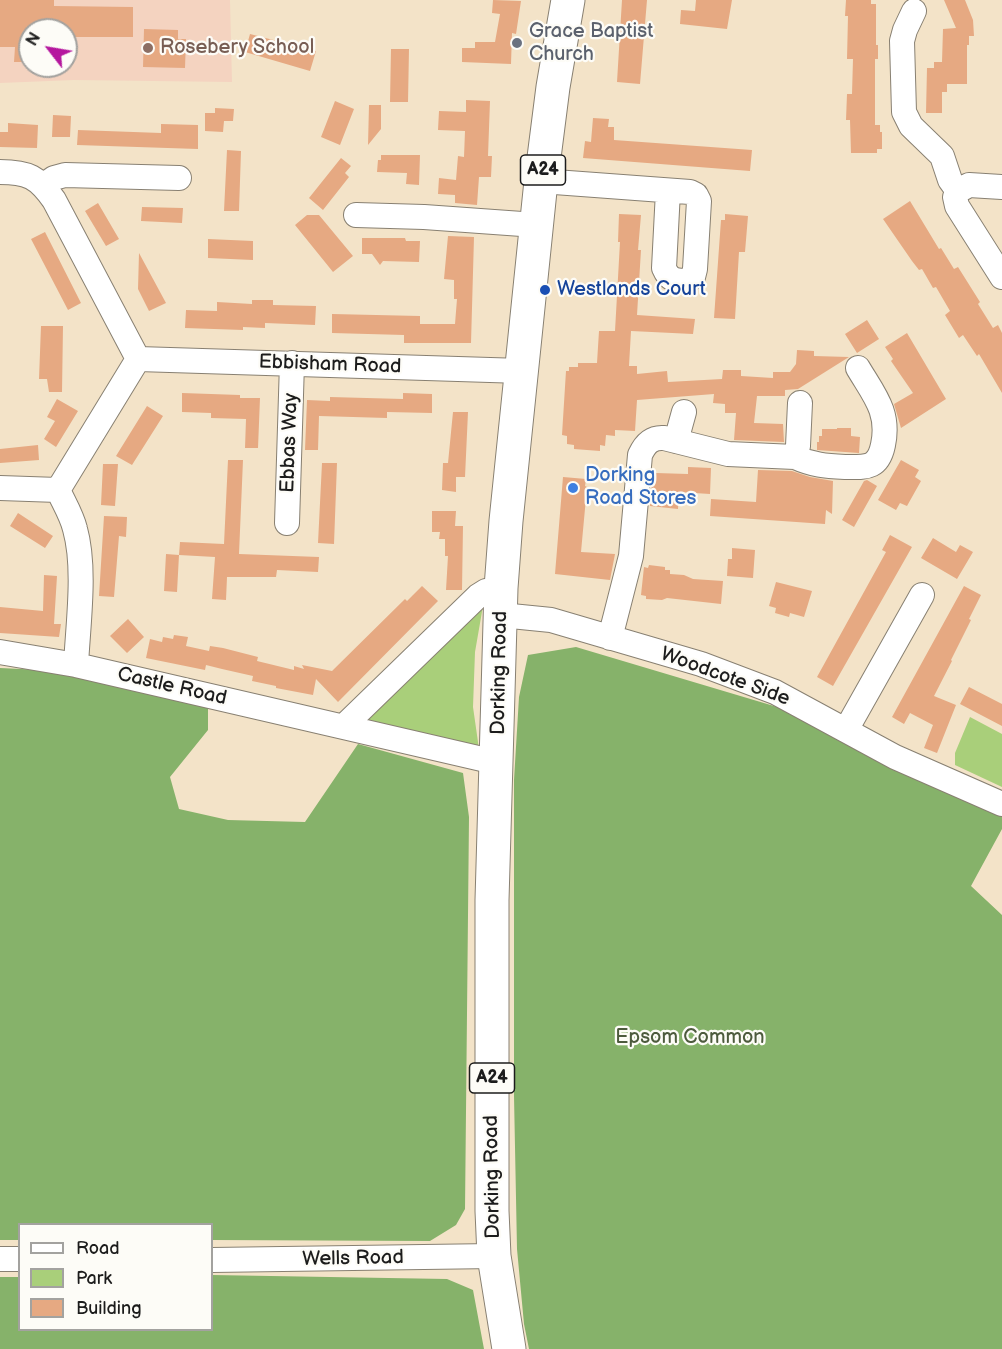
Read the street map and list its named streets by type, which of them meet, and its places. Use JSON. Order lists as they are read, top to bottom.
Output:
{
  "streets": {
    "highway": ["A24", "Dorking Road"],
    "street": [
      "Ebbisham Road",
      "Ebbas Way",
      "Woodcote Side",
      "Castle Road",
      "Wells Road"
    ]
  },
  "crossings": [
    ["Ebbisham Road", "Ebbas Way"],
    ["Ebbisham Road", "Dorking Road"],
    ["Dorking Road", "Woodcote Side"],
    ["Dorking Road", "Castle Road"],
    ["Dorking Road", "Wells Road"]
  ],
  "parks": ["Epsom Common"],
  "places": [
    "Grace Baptist Church",
    "Rosebery School",
    "Westlands Court",
    "Dorking Road Stores"
  ],
  "legend": ["Road", "Park", "Building"],
  "north": "top left"
}
